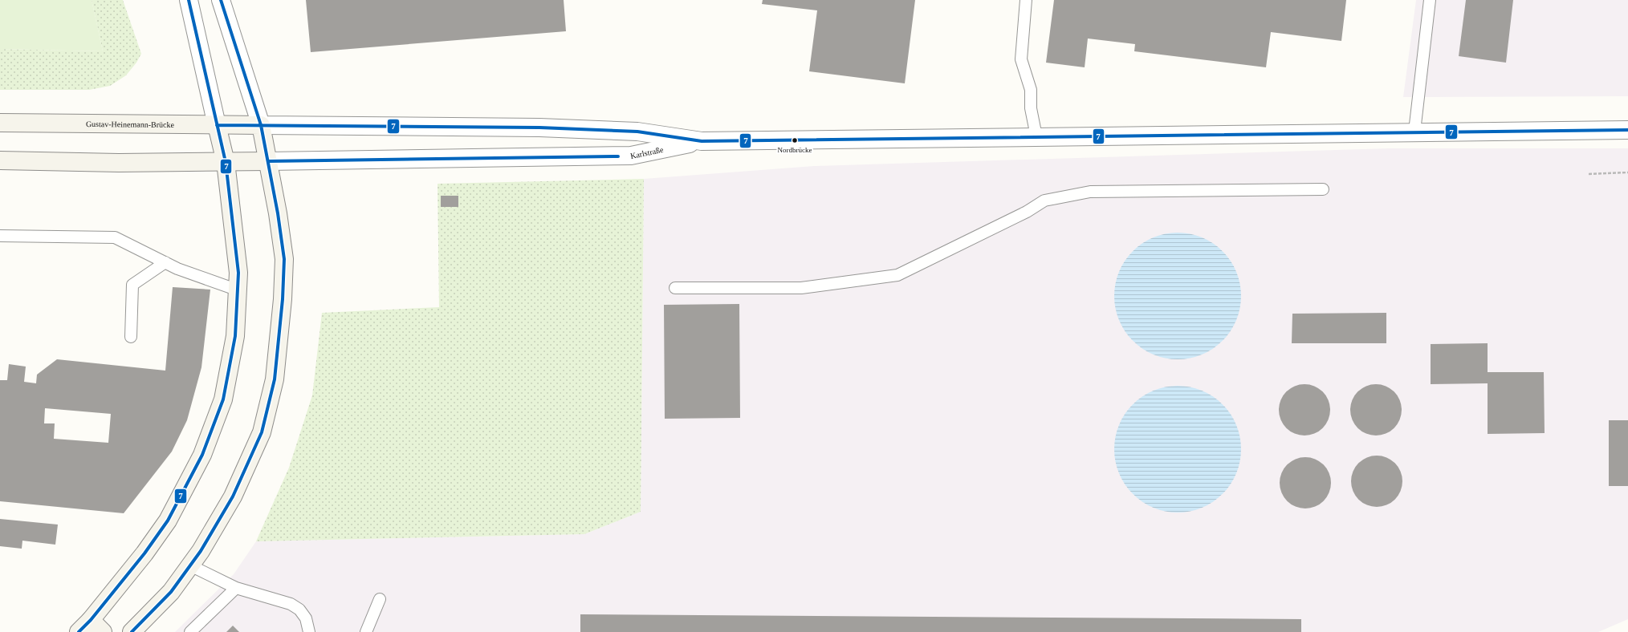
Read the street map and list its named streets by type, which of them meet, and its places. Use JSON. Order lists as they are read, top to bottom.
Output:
{
  "streets": {
    "main road": ["Gustav-Heinemann-Brücke", "Karlstraße"]
  },
  "crossings": [
    ["Gustav-Heinemann-Brücke", "Karlstraße"]
  ],
  "places": ["Nordbrücke"],
  "lines": ["transit line 7"]
}
